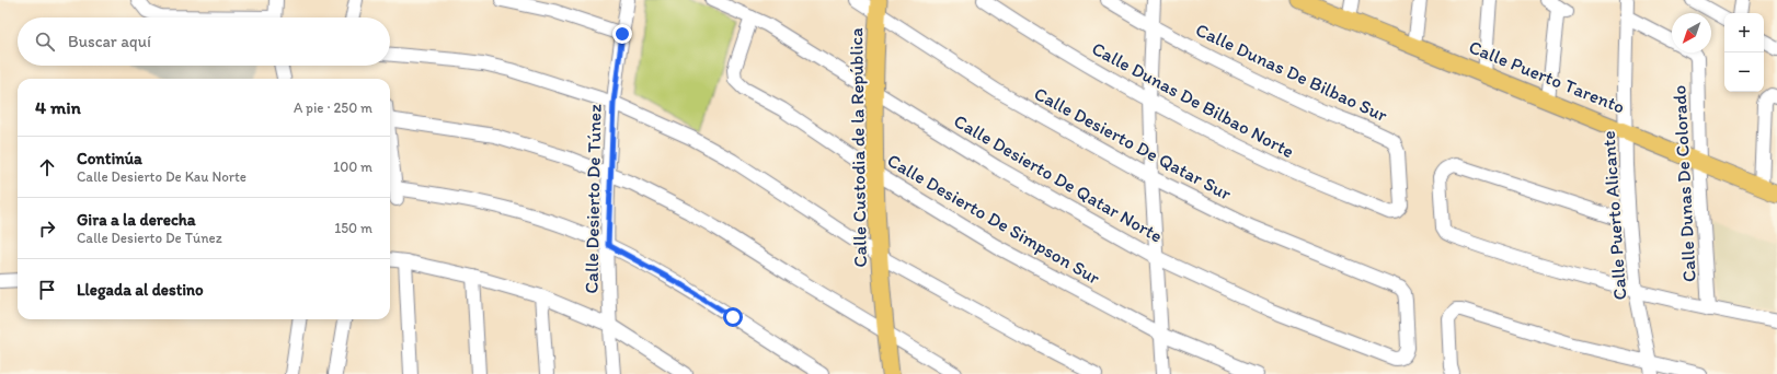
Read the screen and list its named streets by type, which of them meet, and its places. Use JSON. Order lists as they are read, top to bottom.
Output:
{
  "streets": {
    "main road": ["Calle Puerto Tarento", "Calle Custodia de la República"],
    "street": [
      "Calle Dunas De Bilbao Sur",
      "Calle Dunas De Bilbao Norte",
      "Calle Desierto De Qatar Sur",
      "Calle Desierto De Qatar Norte",
      "Calle Dunas De Colorado",
      "Calle Desierto De Túnez",
      "Calle Puerto Alicante",
      "Calle Desierto De Simpson Sur"
    ]
  },
  "crossings": [
    ["Calle Dunas De Bilbao Sur", "Calle Dunas De Bilbao Norte"],
    ["Calle Puerto Tarento", "Calle Dunas De Colorado"],
    ["Calle Puerto Tarento", "Calle Puerto Alicante"],
    ["Calle Desierto De Qatar Sur", "Calle Custodia de la República"],
    ["Calle Desierto De Qatar Sur", "Calle Desierto De Qatar Norte"],
    ["Calle Custodia de la República", "Calle Desierto De Qatar Norte"],
    ["Calle Custodia de la República", "Calle Desierto De Simpson Sur"],
    ["Calle Desierto De Qatar Norte", "Calle Desierto De Simpson Sur"]
  ],
  "north": "bottom left",
  "page": {
    "map_buttons": ["+", "−"],
    "search": "Buscar aquí",
    "heading": ["4 min", "A pie · 250 m"],
    "list": [
      ["Continúa", "Calle Desierto De Kau Norte", "100 m"],
      ["Gira a la derecha", "Calle Desierto De Túnez", "150 m"],
      "Llegada al destino"
    ]
  }
}
